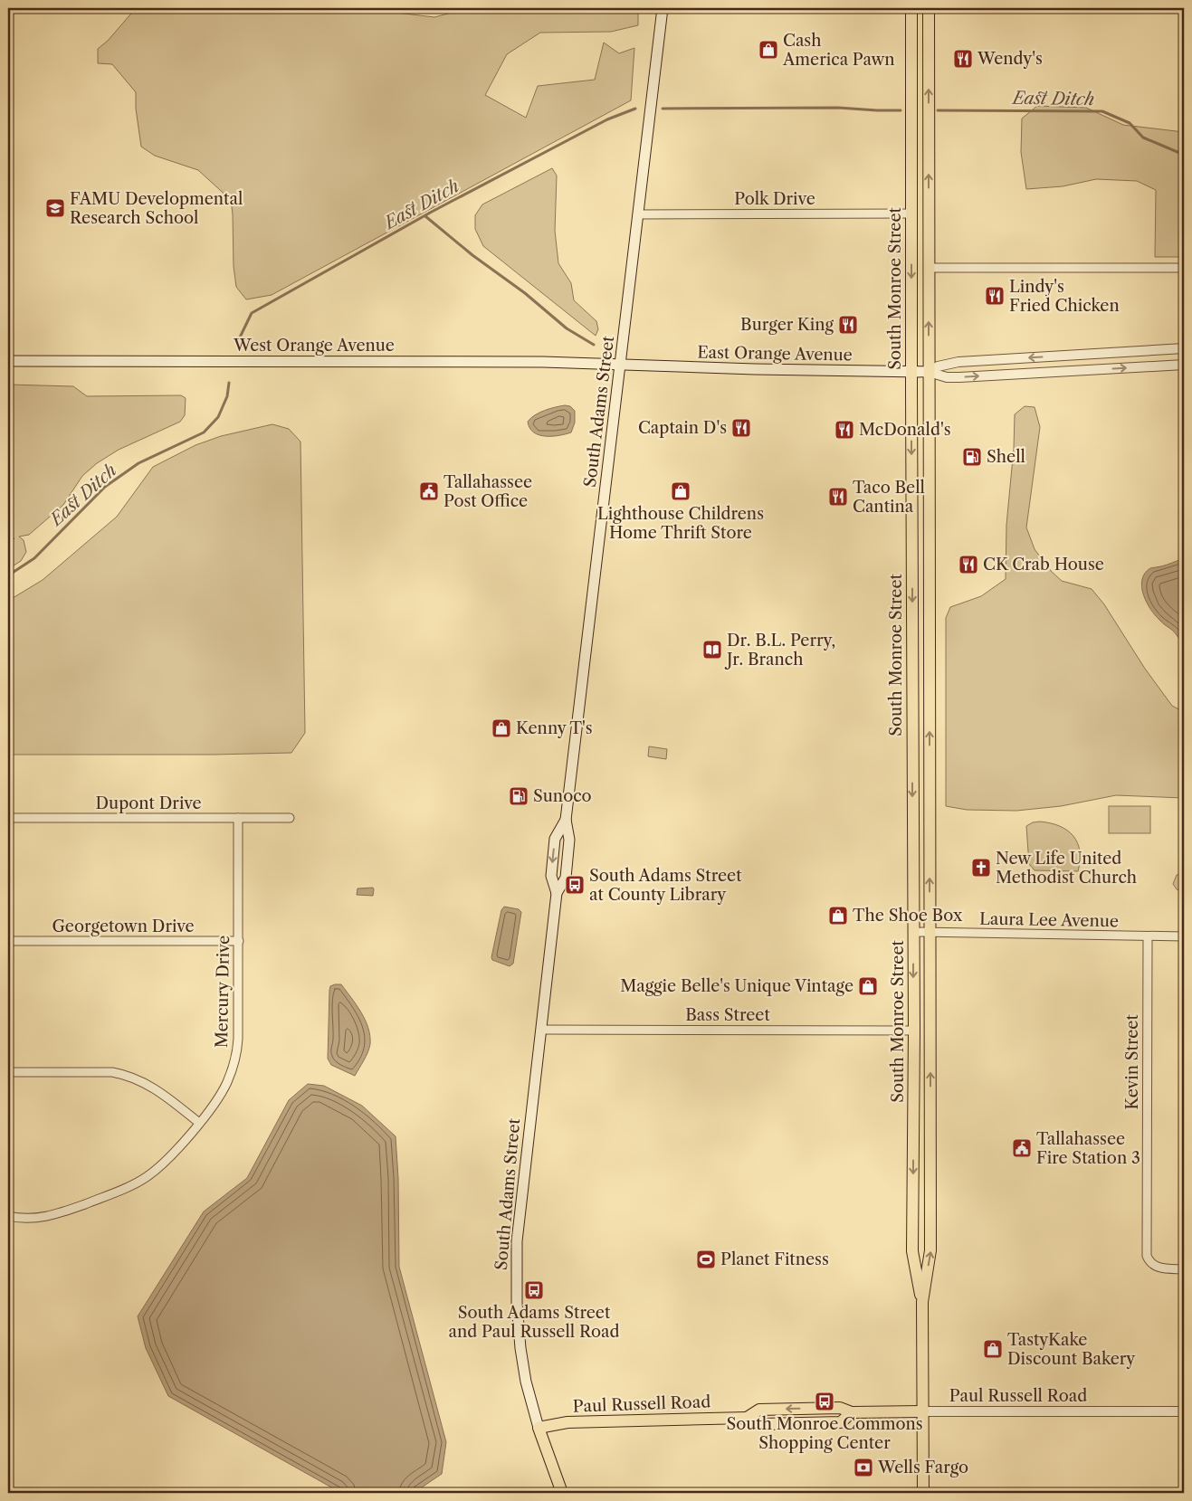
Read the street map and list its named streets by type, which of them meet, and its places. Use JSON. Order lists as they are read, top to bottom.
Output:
{
  "streets": {
    "main road": [
      "South Monroe Street",
      "West Orange Avenue",
      "East Orange Avenue",
      "South Adams Street",
      "Paul Russell Road"
    ],
    "street": [
      "Polk Drive",
      "Dupont Drive",
      "Laura Lee Avenue",
      "Georgetown Drive",
      "Mercury Drive",
      "Bass Street",
      "Kevin Street"
    ]
  },
  "crossings": [
    ["Polk Drive", "South Monroe Street"],
    ["Polk Drive", "South Adams Street"],
    ["South Monroe Street", "East Orange Avenue"],
    ["South Monroe Street", "Laura Lee Avenue"],
    ["South Monroe Street", "Bass Street"],
    ["South Monroe Street", "Paul Russell Road"],
    ["West Orange Avenue", "East Orange Avenue"],
    ["West Orange Avenue", "South Adams Street"],
    ["East Orange Avenue", "South Adams Street"],
    ["South Adams Street", "Bass Street"],
    ["South Adams Street", "Paul Russell Road"],
    ["Dupont Drive", "Mercury Drive"],
    ["Laura Lee Avenue", "Kevin Street"],
    ["Georgetown Drive", "Mercury Drive"]
  ],
  "water": ["East Ditch"],
  "places": {
    "shop": [
      "Cash America Pawn",
      "Lighthouse Childrens Home Thrift Store",
      "Kenny T's",
      "The Shoe Box",
      "Maggie Belle's Unique Vintage",
      "TastyKake Discount Bakery"
    ],
    "restaurant": [
      "Wendy's",
      "Lindy's Fried Chicken",
      "Burger King",
      "Captain D's",
      "McDonald's",
      "Taco Bell Cantina",
      "CK Crab House"
    ],
    "school or university": ["FAMU Developmental Research School"],
    "fuel station": ["Shell", "Sunoco"],
    "public building": ["Tallahassee Post Office", "Tallahassee Fire Station 3"],
    "library": ["Dr. B.L. Perry, Jr. Branch"],
    "church": ["New Life United Methodist Church"],
    "bus stop": ["South Adams Street at County Library", "South Adams Street and Paul Russell Road", "South Monroe Commons Shopping Center"],
    "sports": ["Planet Fitness"],
    "bank": ["Wells Fargo"]
  }
}
